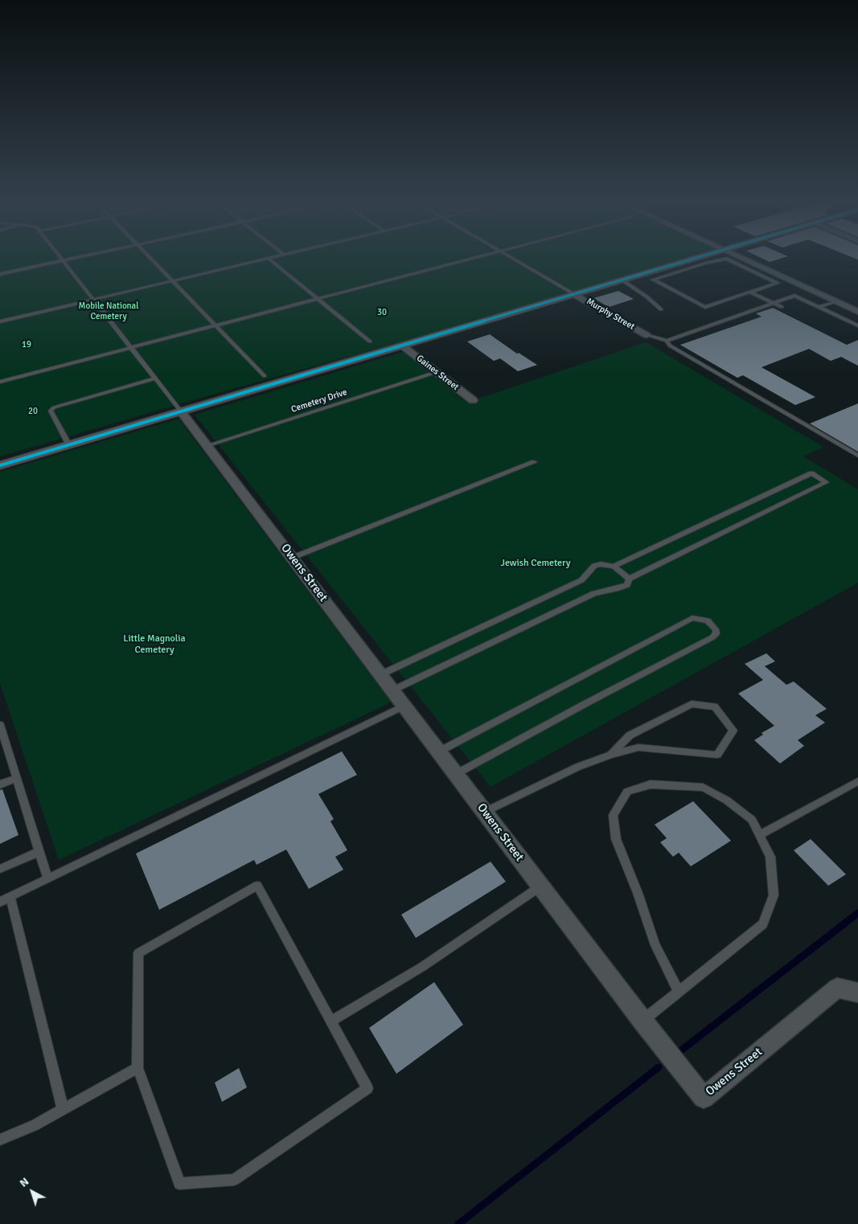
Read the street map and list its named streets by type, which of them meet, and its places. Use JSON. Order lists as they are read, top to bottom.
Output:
{
  "streets": {
    "street": ["Murphy Street", "Gaines Street", "Owens Street"],
    "lane": ["Cemetery Drive"]
  },
  "crossings": [
    ["Gaines Street", "Cemetery Drive"],
    ["Cemetery Drive", "Owens Street"]
  ],
  "parks": [
    "Mobile National Cemetery",
    "30",
    "19",
    "20",
    "Jewish Cemetery",
    "Little Magnolia Cemetery"
  ],
  "north": "top left"
}
